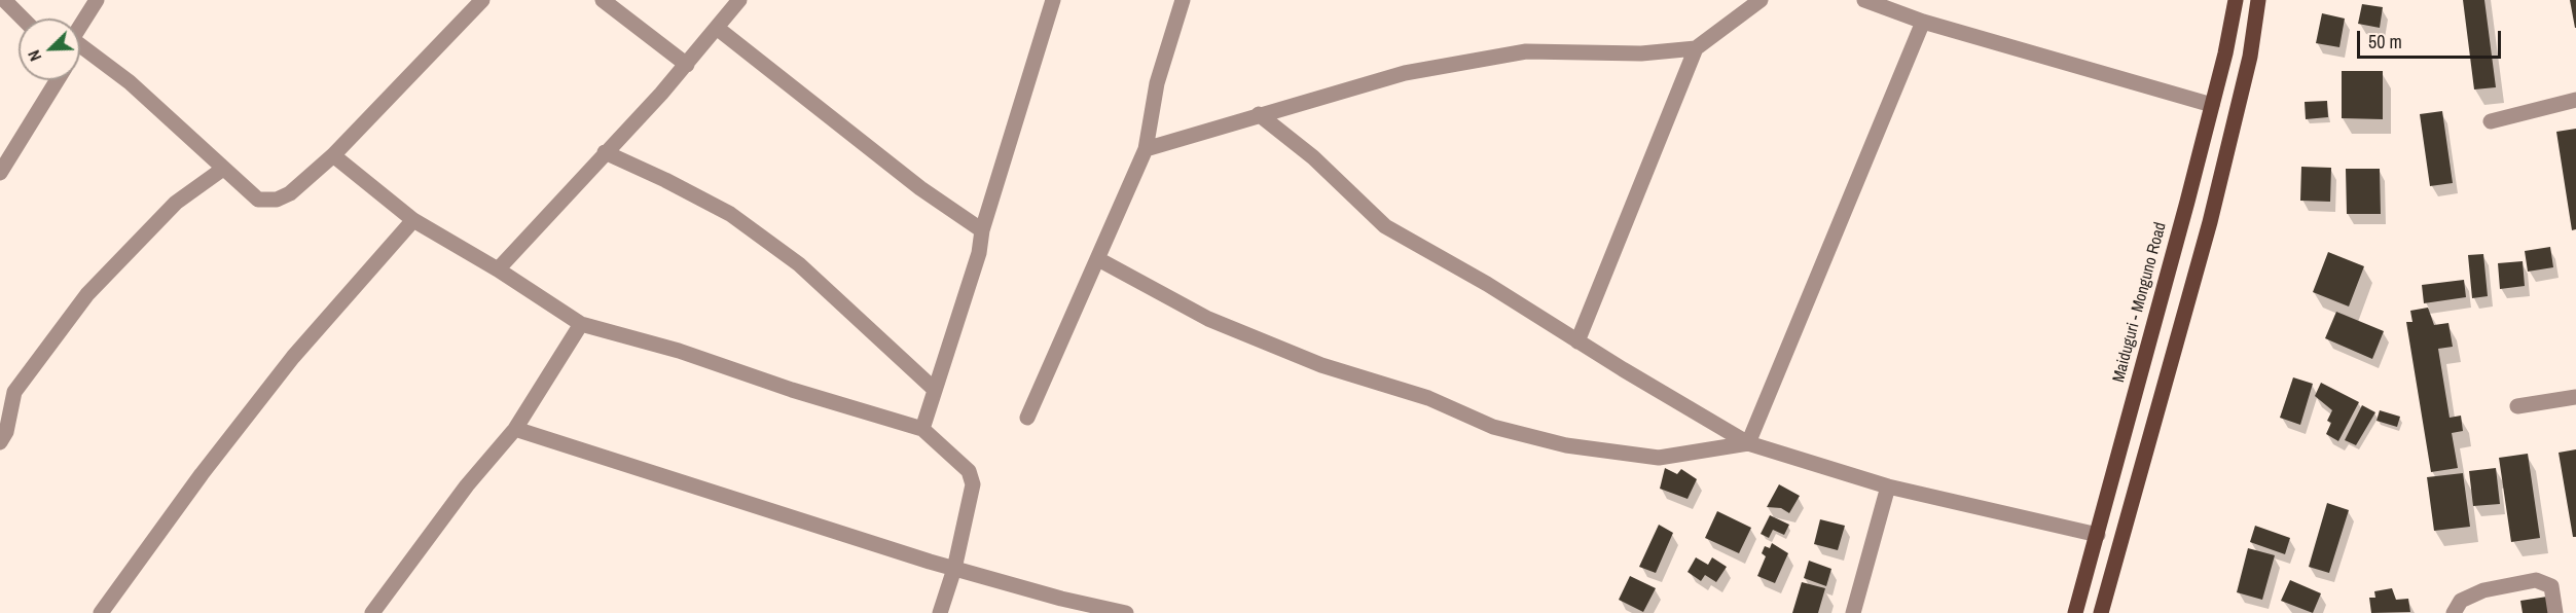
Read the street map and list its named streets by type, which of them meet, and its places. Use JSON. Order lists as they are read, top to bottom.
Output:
{
  "streets": {
    "main road": ["Maiduguri - Monguno Road"]
  },
  "scale_bar": "50 m",
  "north": "bottom left"
}
